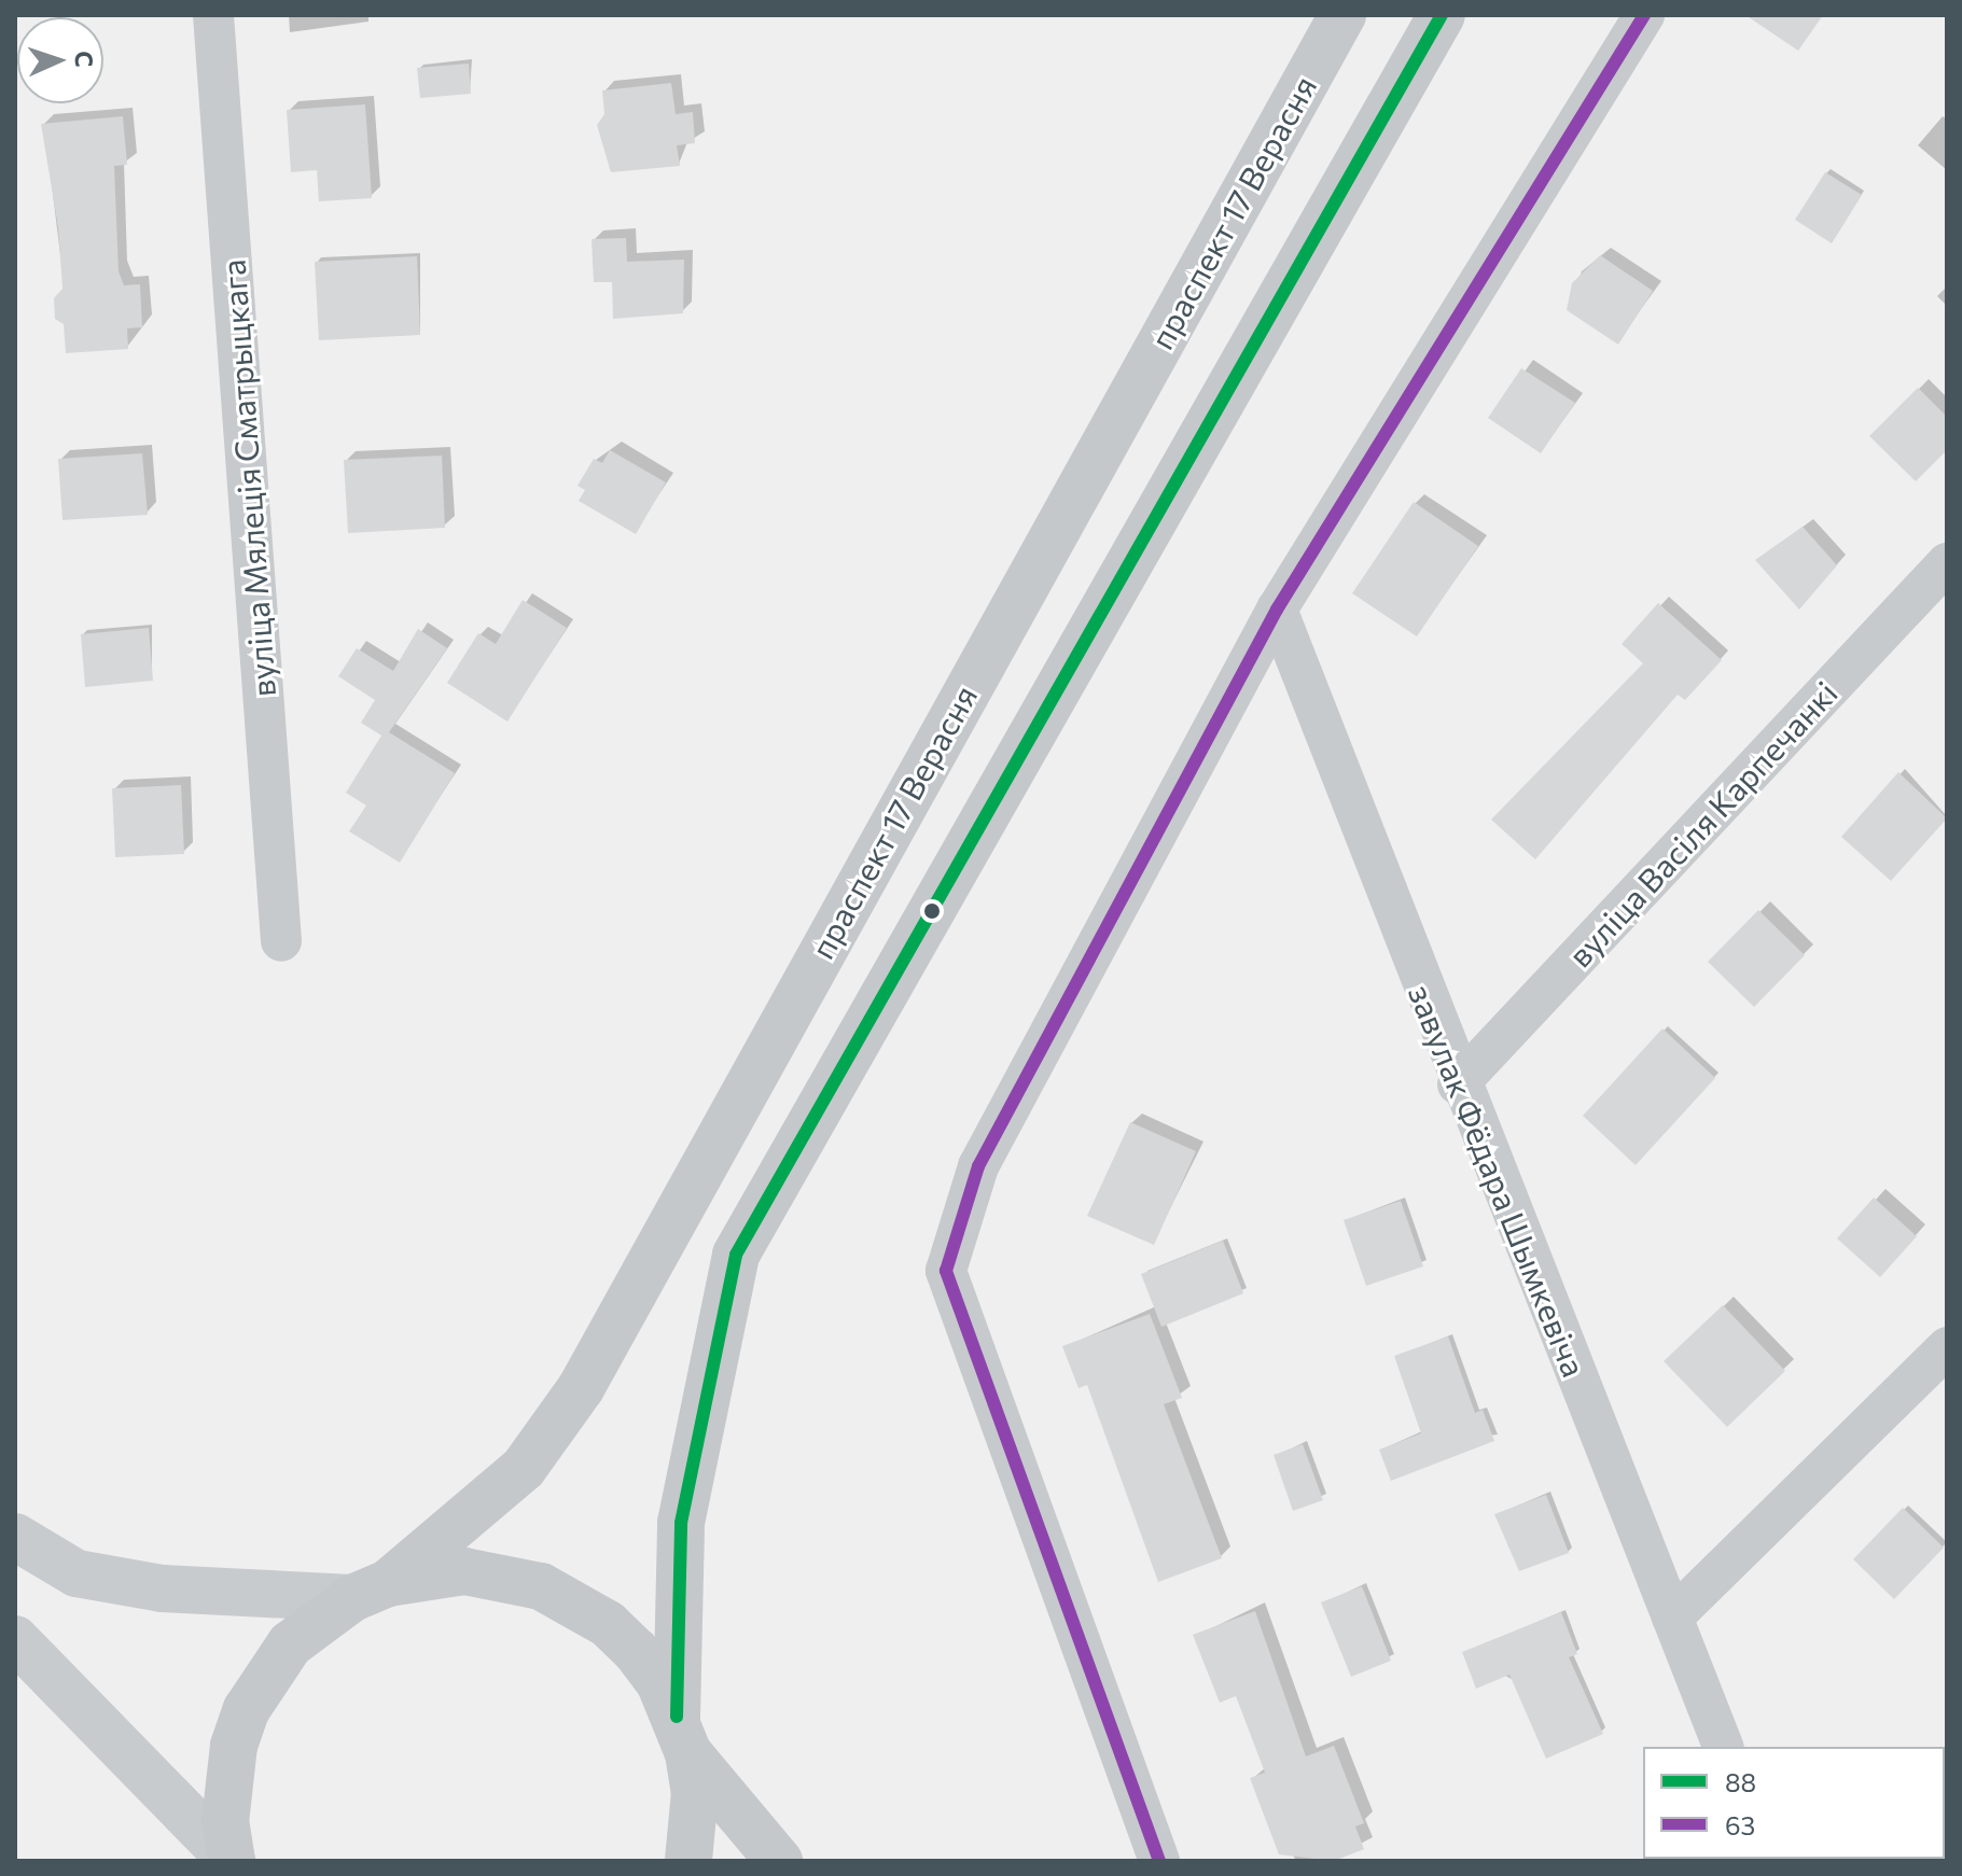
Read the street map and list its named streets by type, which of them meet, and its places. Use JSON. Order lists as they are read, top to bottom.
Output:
{
  "streets": {
    "main road": ["праспект 17 Верасня"],
    "street": ["вуліца Мялеція Сматрыцкага", "вуліца Васіля Карпечанкі", "завулак Фёдара Шымкевіча"]
  },
  "crossings": [
    ["вуліца Васіля Карпечанкі", "завулак Фёдара Шымкевіча"]
  ],
  "lines": ["transit line 88", "transit line 63"],
  "legend": ["88", "63"],
  "north": "right"
}
